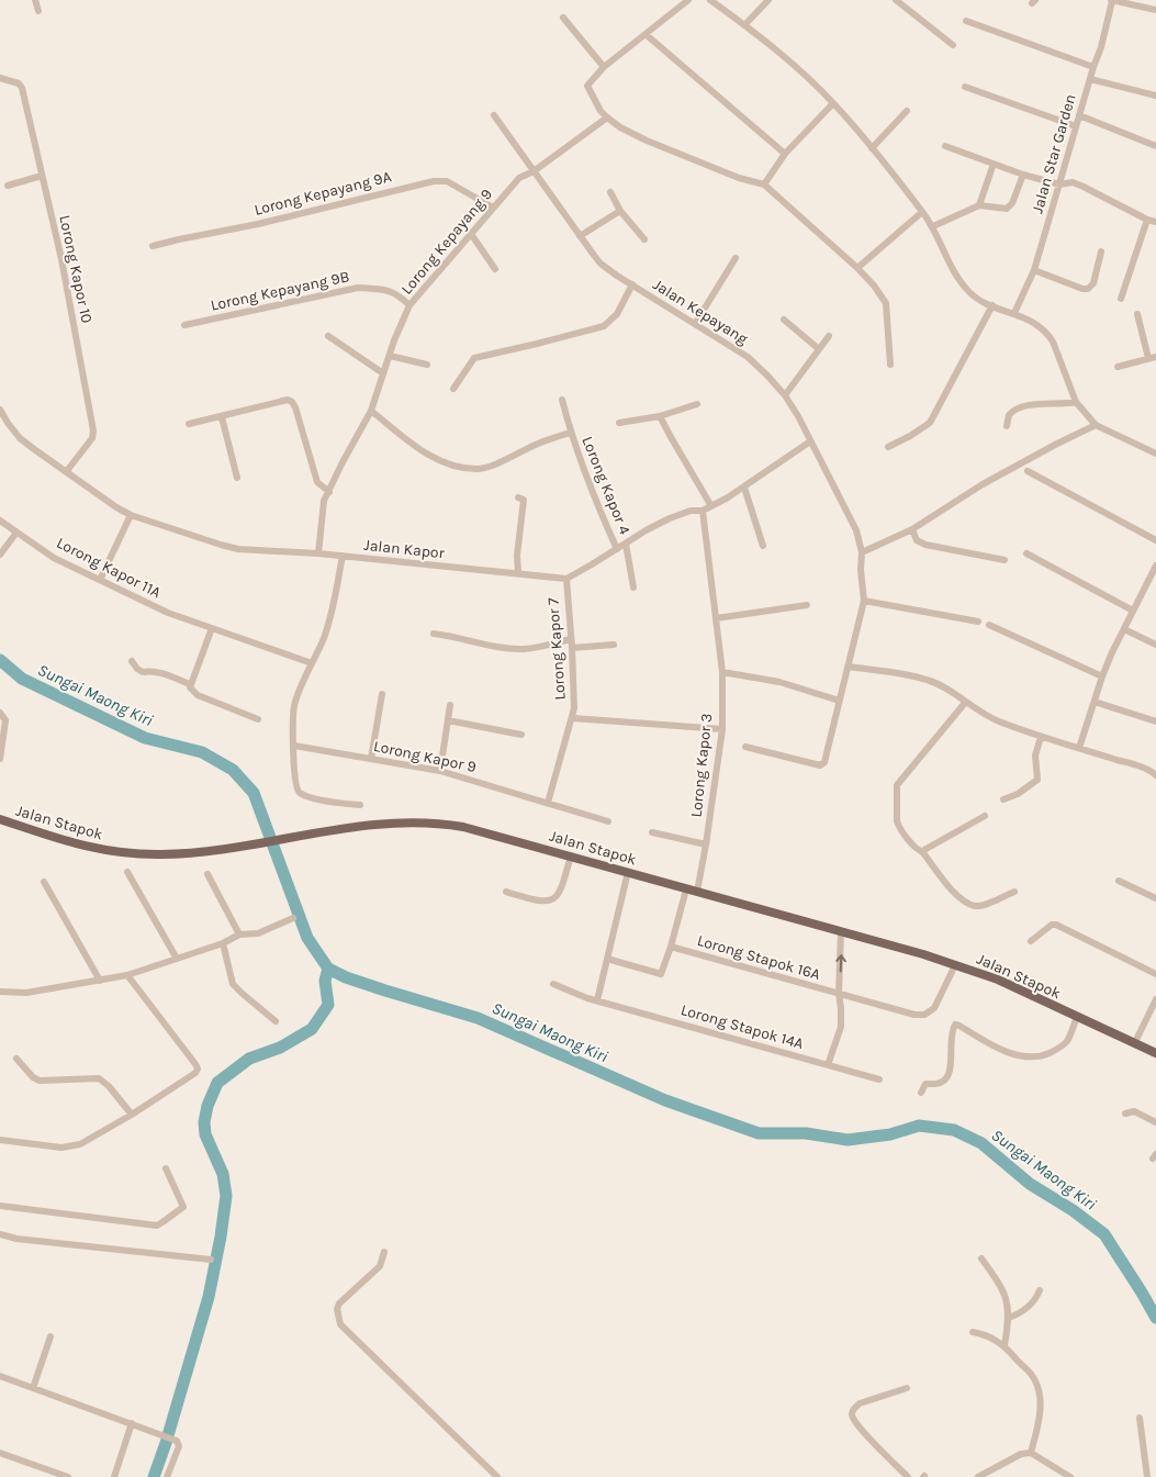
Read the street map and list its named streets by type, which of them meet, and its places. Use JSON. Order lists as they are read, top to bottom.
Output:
{
  "streets": {
    "main road": ["Jalan Stapok"],
    "street": [
      "Jalan Star Garden",
      "Lorong Kepayang 9A",
      "Lorong Kepayang 9",
      "Lorong Kapor 10",
      "Lorong Kepayang 9B",
      "Jalan Kepayang",
      "Lorong Kapor 4",
      "Jalan Kapor",
      "Lorong Kapor 11A",
      "Lorong Kapor 7",
      "Lorong Kapor 9",
      "Lorong Kapor 3",
      "Lorong Stapok 16A",
      "Lorong Stapok 14A"
    ]
  },
  "crossings": [
    ["Lorong Kepayang 9A", "Lorong Kepayang 9"],
    ["Lorong Kepayang 9", "Lorong Kepayang 9B"],
    ["Lorong Kepayang 9", "Jalan Kepayang"],
    ["Lorong Kepayang 9", "Lorong Kapor 4"],
    ["Lorong Kepayang 9", "Jalan Kapor"],
    ["Lorong Kapor 10", "Jalan Kapor"],
    ["Jalan Kapor", "Lorong Kapor 7"],
    ["Lorong Kapor 7", "Lorong Kapor 9"],
    ["Lorong Kapor 3", "Jalan Stapok"],
    ["Jalan Stapok", "Lorong Stapok 16A"]
  ],
  "water": ["Sungai Maong Kiri"]
}
